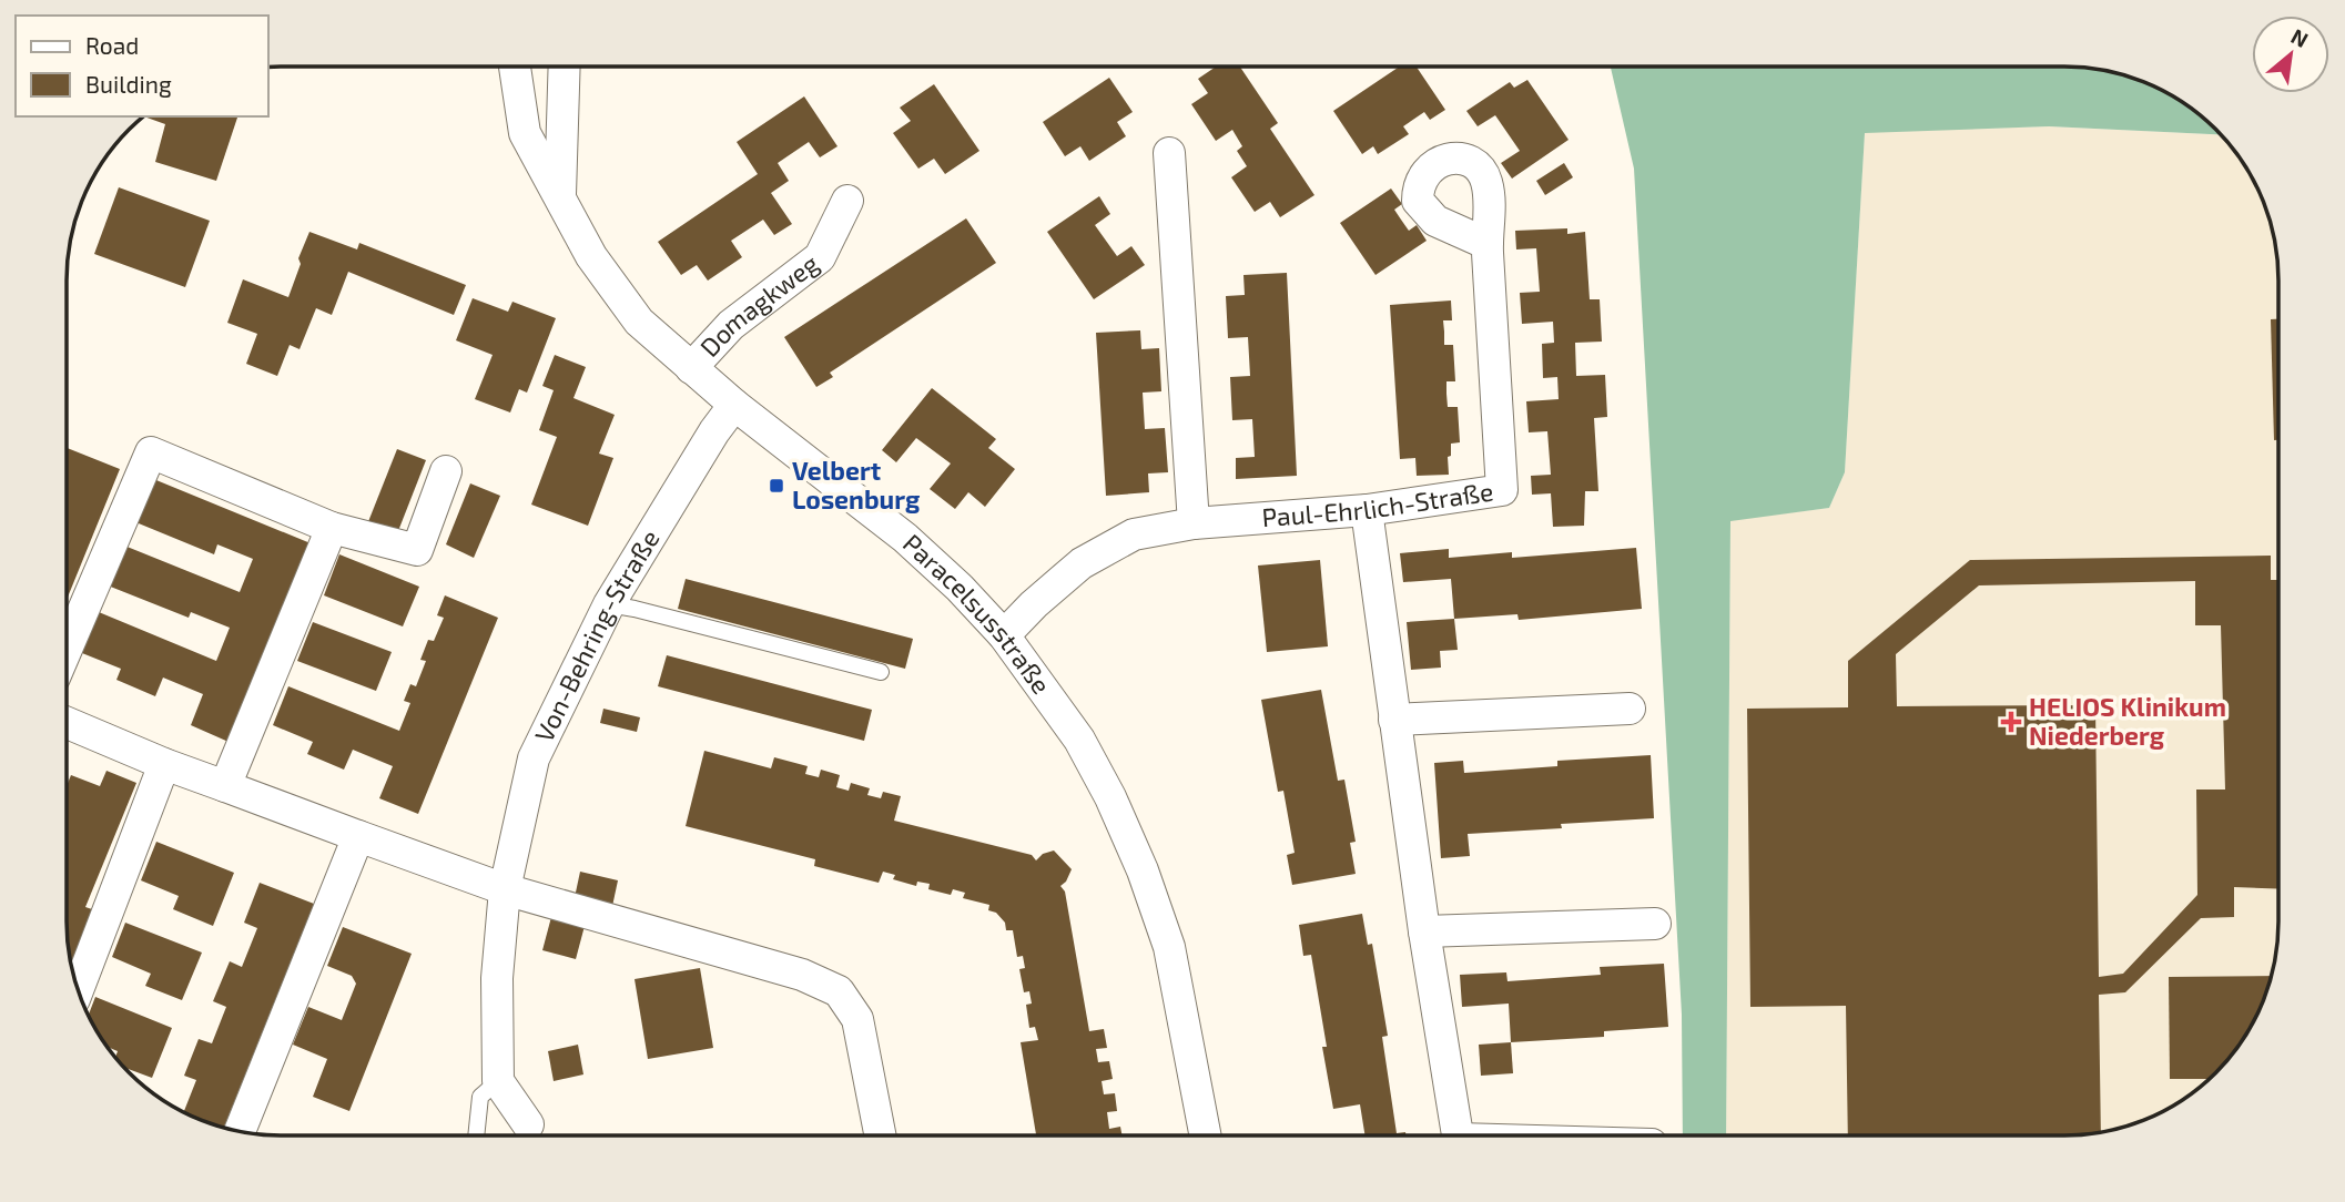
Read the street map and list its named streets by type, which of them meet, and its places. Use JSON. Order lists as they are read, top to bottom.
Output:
{
  "streets": {
    "street": [
      "Domagkweg",
      "Paul-Ehrlich-Straße",
      "Paracelsusstraße",
      "Von-Behring-Straße"
    ]
  },
  "crossings": [
    ["Domagkweg", "Paracelsusstraße"],
    ["Paul-Ehrlich-Straße", "Paracelsusstraße"],
    ["Paracelsusstraße", "Von-Behring-Straße"]
  ],
  "places": {
    "transit": ["Velbert Losenburg"],
    "health": ["HELIOS Klinikum Niederberg"]
  },
  "legend": ["Road", "Building"],
  "north": "top right"
}
